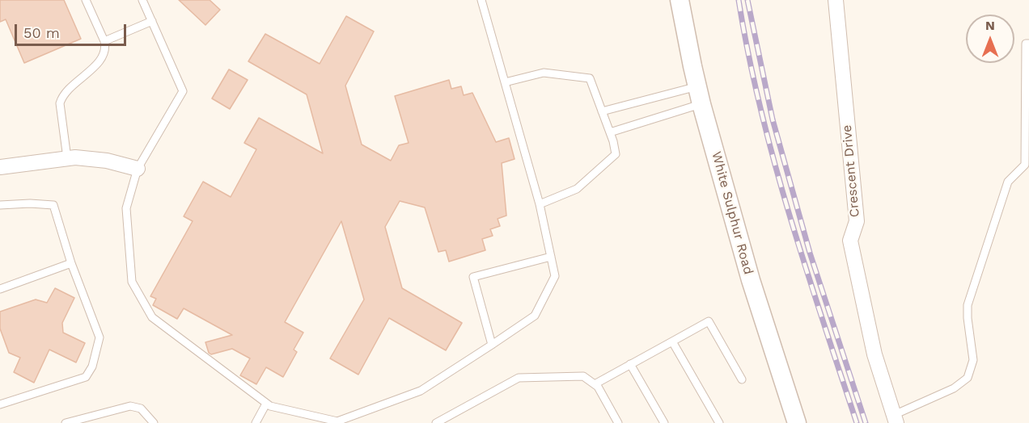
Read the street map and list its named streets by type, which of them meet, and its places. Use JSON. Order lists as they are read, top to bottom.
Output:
{
  "streets": {
    "street": ["Crescent Drive", "White Sulphur Road"]
  },
  "scale_bar": "50 m",
  "north": "top"
}
